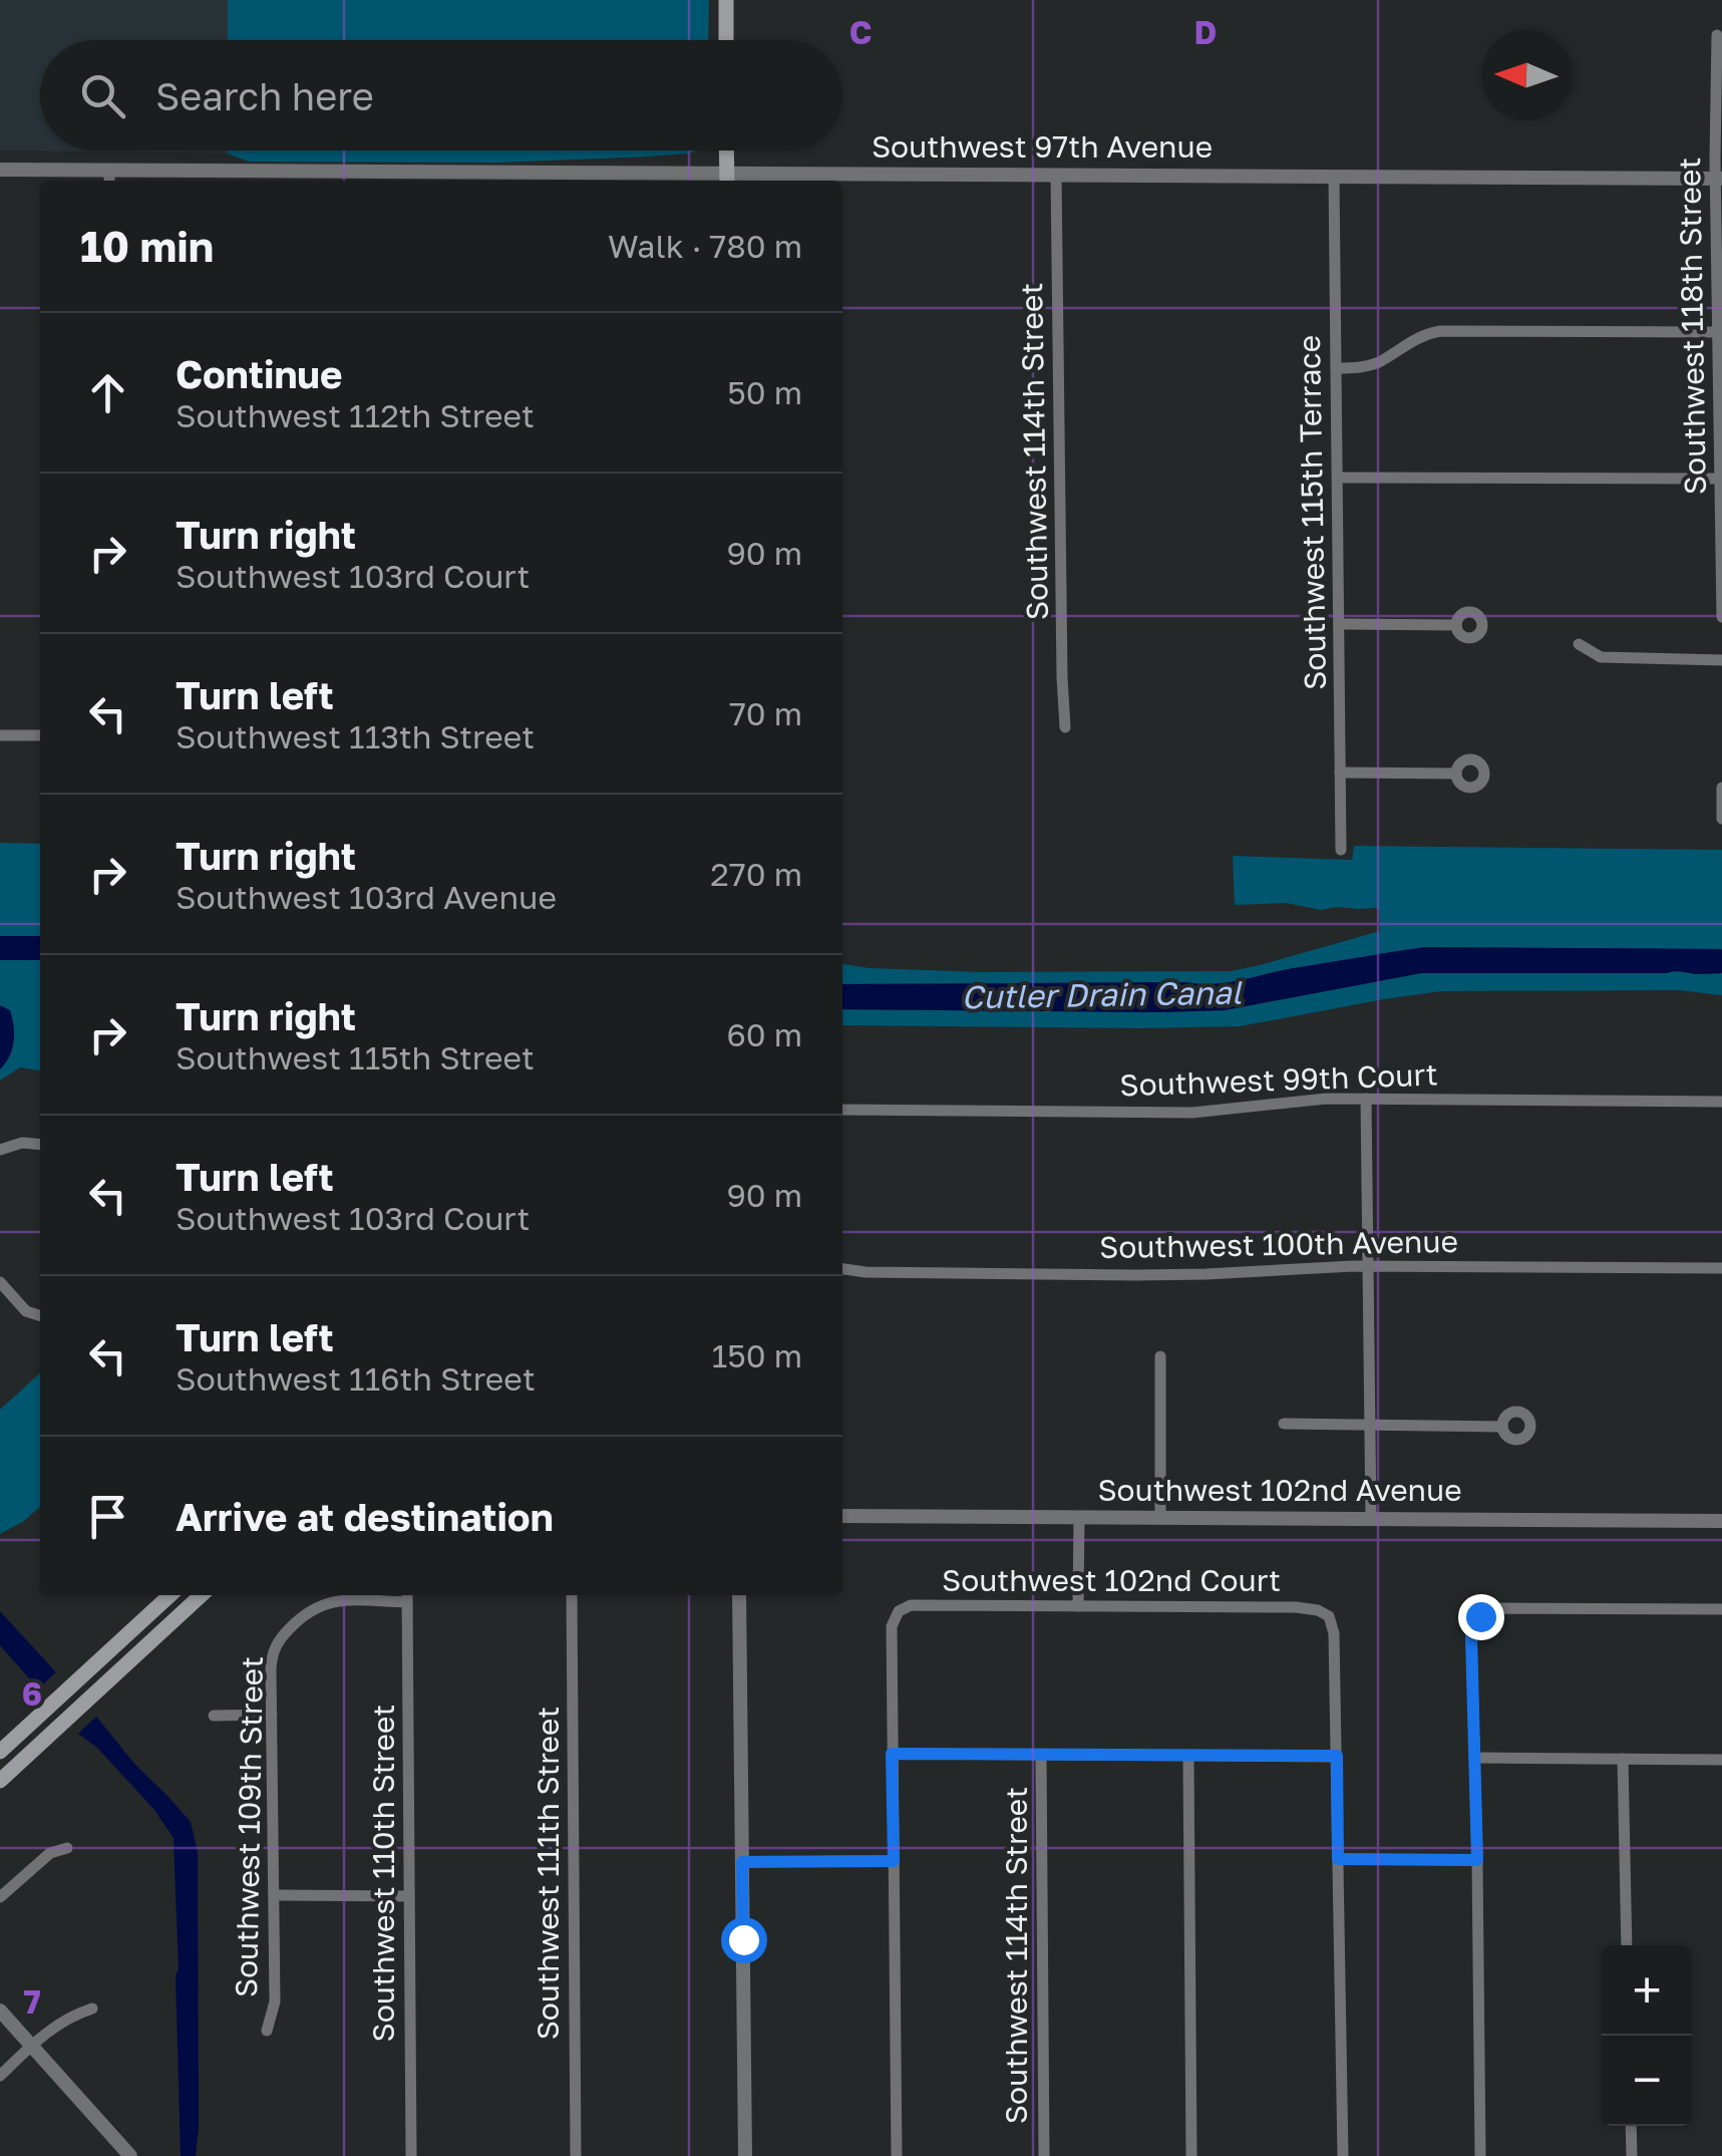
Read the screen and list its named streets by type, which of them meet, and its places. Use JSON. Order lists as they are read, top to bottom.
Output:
{
  "streets": {
    "street": [
      "Southwest 97th Avenue",
      "Southwest 118th Street",
      "Southwest 114th Street",
      "Southwest 115th Terrace",
      "Southwest 99th Court",
      "Southwest 100th Avenue",
      "Southwest 102nd Avenue",
      "Southwest 102nd Court",
      "Southwest 109th Street",
      "Southwest 110th Street",
      "Southwest 111th Street"
    ]
  },
  "crossings": [
    ["Southwest 97th Avenue", "Southwest 118th Street"],
    ["Southwest 97th Avenue", "Southwest 114th Street"],
    ["Southwest 97th Avenue", "Southwest 115th Terrace"],
    ["Southwest 109th Street", "Southwest 110th Street"]
  ],
  "water": ["Cutler Drain Canal"],
  "north": "left",
  "page": {
    "search": "Search here",
    "heading": ["10 min", "Walk · 780 m"],
    "list": [
      ["Continue", "Southwest 112th Street", "50 m"],
      ["Turn right", "Southwest 103rd Court", "90 m"],
      ["Turn left", "Southwest 113th Street", "70 m"],
      ["Turn right", "Southwest 103rd Avenue", "270 m"],
      ["Turn right", "Southwest 115th Street", "60 m"],
      ["Turn left", "Southwest 103rd Court", "90 m"],
      ["Turn left", "Southwest 116th Street", "150 m"],
      "Arrive at destination"
    ],
    "map_buttons": ["+", "−"]
  },
  "grid": {
    "columns": ["C", "D"],
    "rows": ["6", "7"]
  }
}
